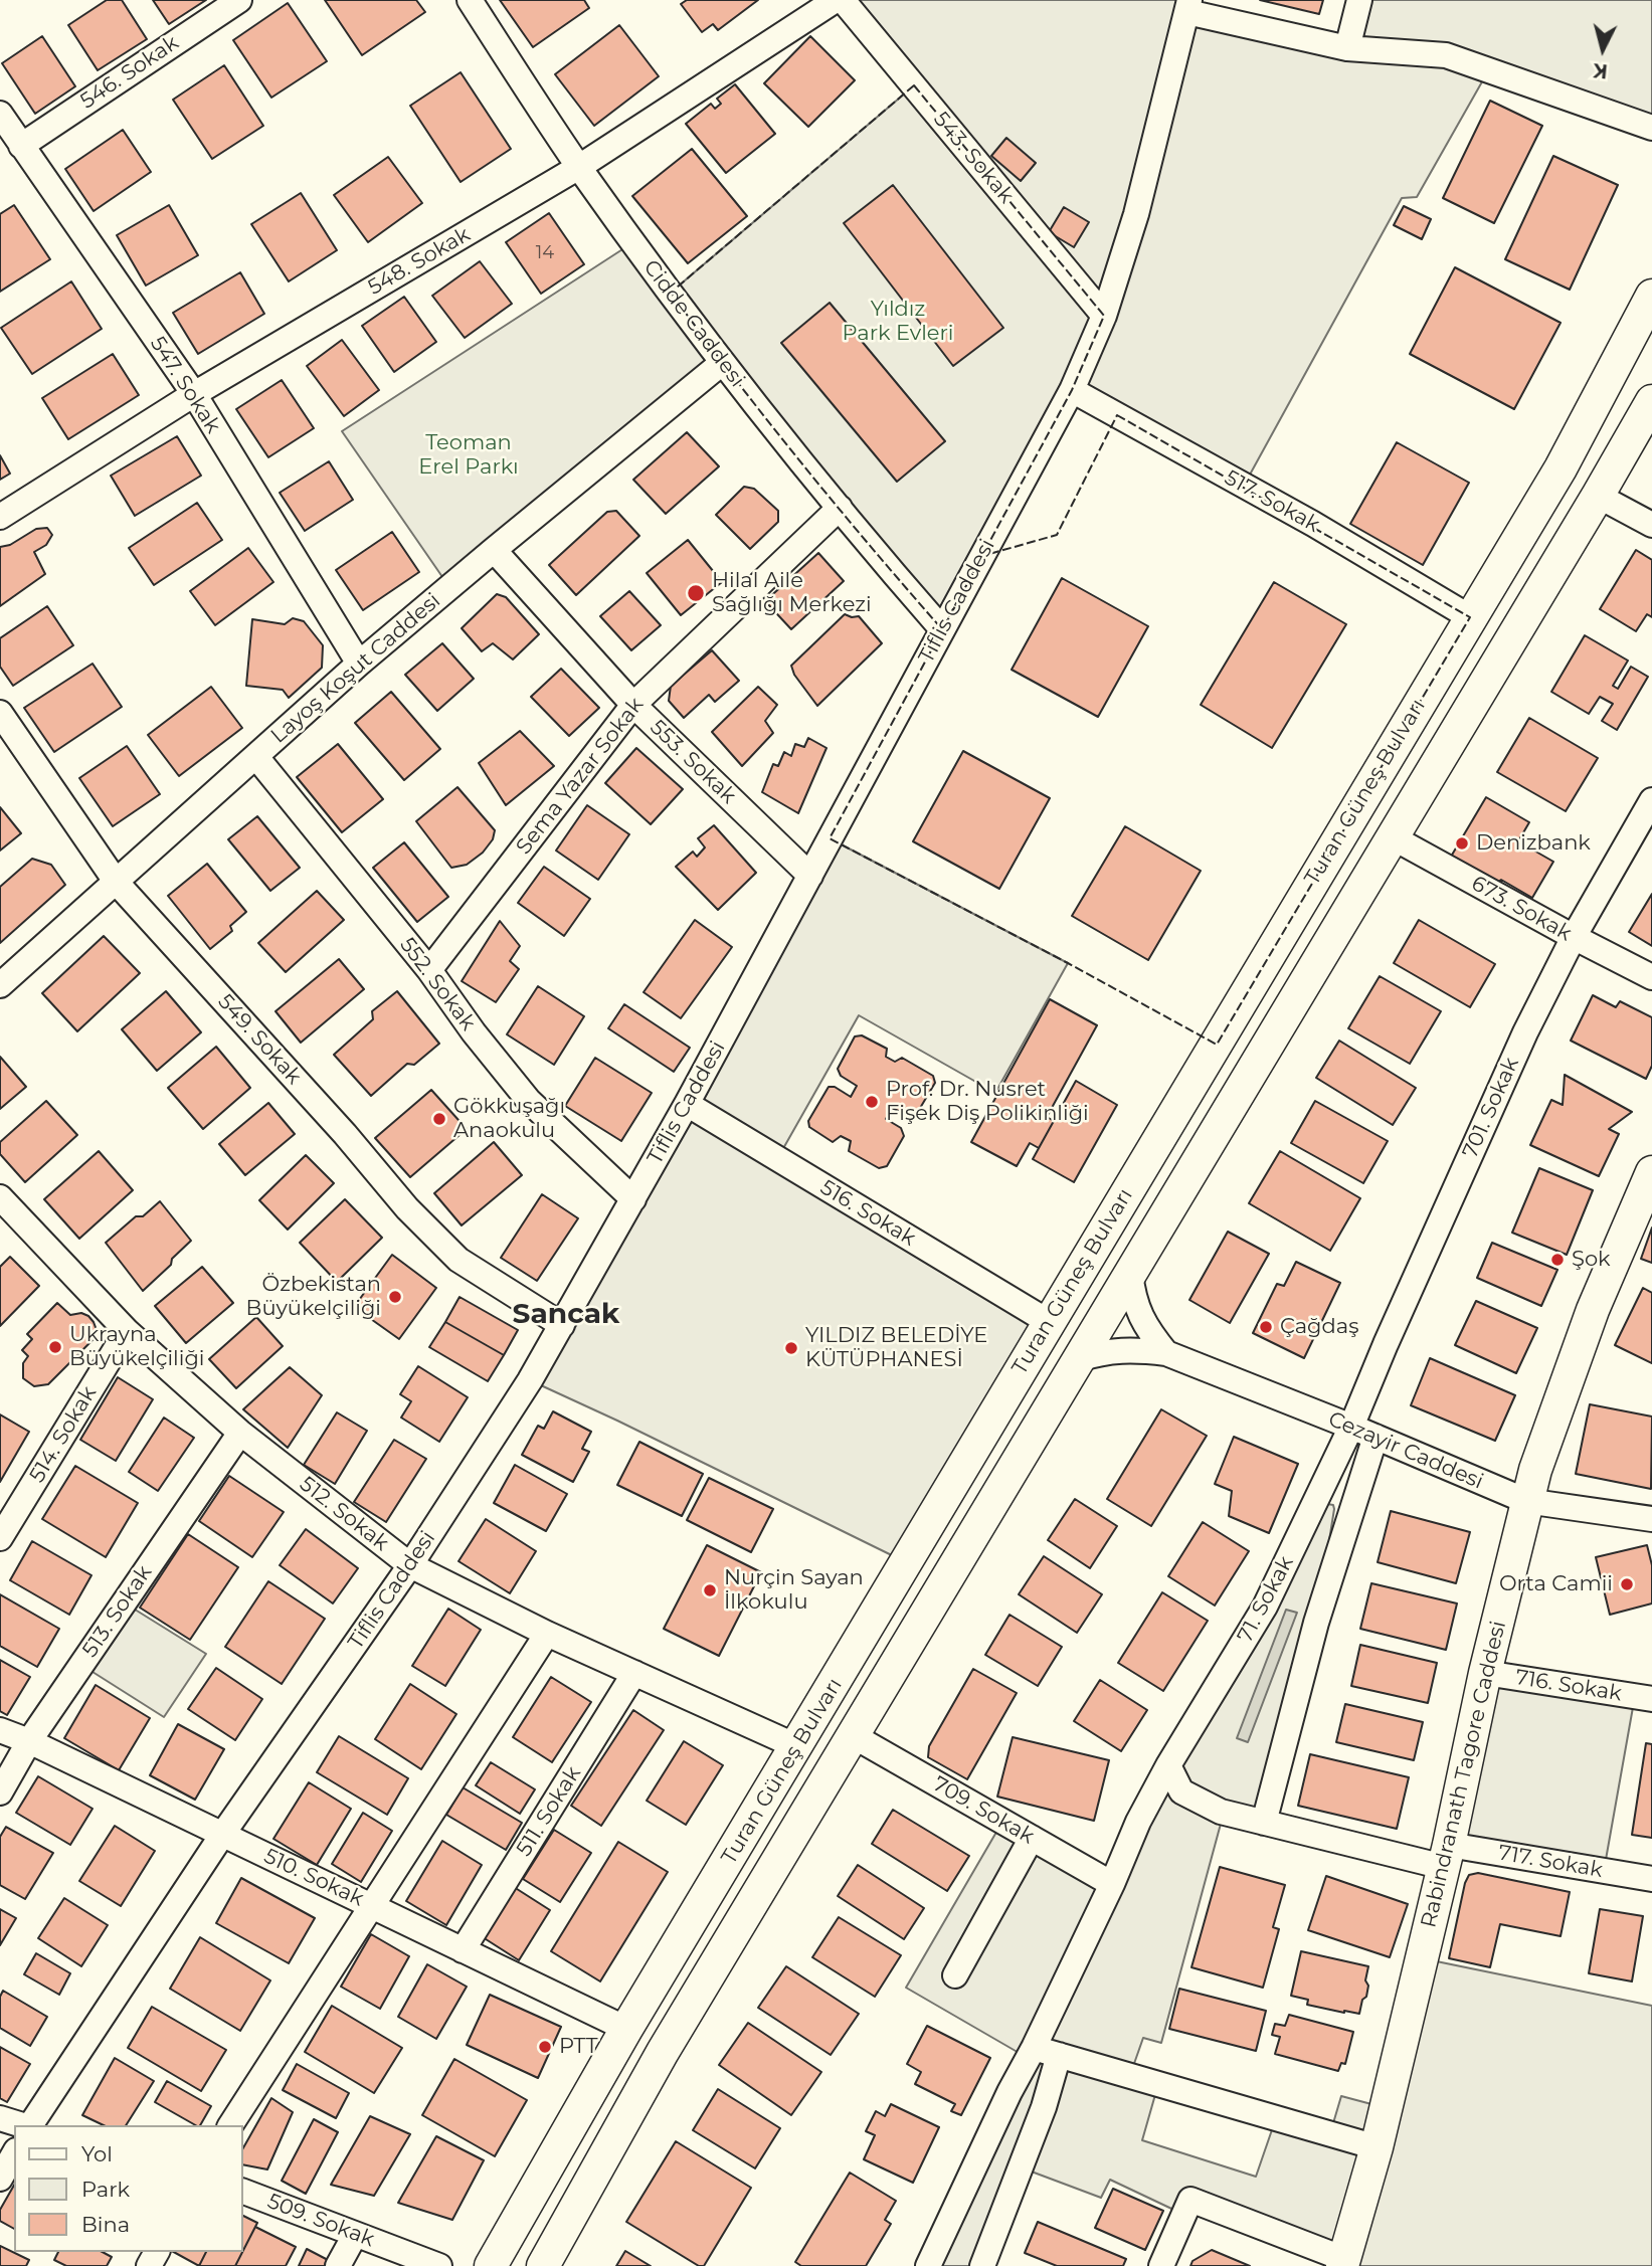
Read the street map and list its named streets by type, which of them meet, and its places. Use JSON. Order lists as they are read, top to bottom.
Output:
{
  "streets": {
    "main road": ["Turan Güneş Bulvarı", "Rabindranath Tagore Caddesi"],
    "street": [
      "546. Sokak",
      "543. Sokak",
      "548. Sokak",
      "Cidde Caddesi",
      "547. Sokak",
      "517. Sokak",
      "Tiflis Caddesi",
      "Layoş Koşut Caddesi",
      "553. Sokak",
      "Sema Yazar Sokak",
      "673. Sokak",
      "552. Sokak",
      "549. Sokak",
      "701. Sokak",
      "516. Sokak",
      "514. Sokak",
      "Cezayir Caddesi",
      "512. Sokak",
      "71. Sokak",
      "513. Sokak",
      "716. Sokak",
      "709. Sokak",
      "511. Sokak",
      "717. Sokak",
      "510. Sokak",
      "509. Sokak"
    ]
  },
  "crossings": [
    ["546. Sokak", "547. Sokak"],
    ["543. Sokak", "Tiflis Caddesi"],
    ["548. Sokak", "Cidde Caddesi"],
    ["548. Sokak", "547. Sokak"],
    ["Cidde Caddesi", "Tiflis Caddesi"],
    ["Cidde Caddesi", "Layoş Koşut Caddesi"],
    ["Cidde Caddesi", "Sema Yazar Sokak"],
    ["547. Sokak", "Layoş Koşut Caddesi"],
    ["517. Sokak", "Tiflis Caddesi"],
    ["517. Sokak", "Turan Güneş Bulvarı"],
    ["Tiflis Caddesi", "553. Sokak"],
    ["Tiflis Caddesi", "552. Sokak"],
    ["Tiflis Caddesi", "549. Sokak"],
    ["Tiflis Caddesi", "516. Sokak"],
    ["Tiflis Caddesi", "512. Sokak"],
    ["Tiflis Caddesi", "510. Sokak"],
    ["Layoş Koşut Caddesi", "553. Sokak"],
    ["Layoş Koşut Caddesi", "552. Sokak"],
    ["Layoş Koşut Caddesi", "549. Sokak"],
    ["553. Sokak", "Sema Yazar Sokak"],
    ["Sema Yazar Sokak", "552. Sokak"],
    ["Turan Güneş Bulvarı", "673. Sokak"],
    ["Turan Güneş Bulvarı", "516. Sokak"],
    ["Turan Güneş Bulvarı", "Cezayir Caddesi"],
    ["Turan Güneş Bulvarı", "512. Sokak"],
    ["Turan Güneş Bulvarı", "709. Sokak"],
    ["Turan Güneş Bulvarı", "510. Sokak"],
    ["673. Sokak", "701. Sokak"],
    ["701. Sokak", "Cezayir Caddesi"],
    ["701. Sokak", "71. Sokak"],
    ["514. Sokak", "512. Sokak"],
    ["Cezayir Caddesi", "71. Sokak"],
    ["Cezayir Caddesi", "Rabindranath Tagore Caddesi"],
    ["512. Sokak", "513. Sokak"],
    ["512. Sokak", "511. Sokak"],
    ["71. Sokak", "709. Sokak"],
    ["71. Sokak", "717. Sokak"],
    ["513. Sokak", "510. Sokak"],
    ["716. Sokak", "Rabindranath Tagore Caddesi"],
    ["Rabindranath Tagore Caddesi", "717. Sokak"],
    ["511. Sokak", "510. Sokak"]
  ],
  "districts": ["Sancak"],
  "parks": ["Yıldız Park Evleri", "Teoman Erel Parkı"],
  "places": [
    "Hilal Aile Sağlığı Merkezi",
    "Denizbank",
    "Prof. Dr. Nusret Fişek Diş Polikinliği",
    "Gökkuşağı Anaokulu",
    "Şok",
    "Özbekistan Büyükelçiliği",
    "Çağdaş",
    "Ukrayna Büyükelçiliği",
    "YILDIZ BELEDİYE KÜTÜPHANESİ",
    "Orta Camii",
    "Nurçin Sayan İlkokulu",
    "PTT"
  ],
  "house_numbers": ["14"],
  "legend": ["Yol", "Park", "Bina"],
  "north": "bottom"
}
